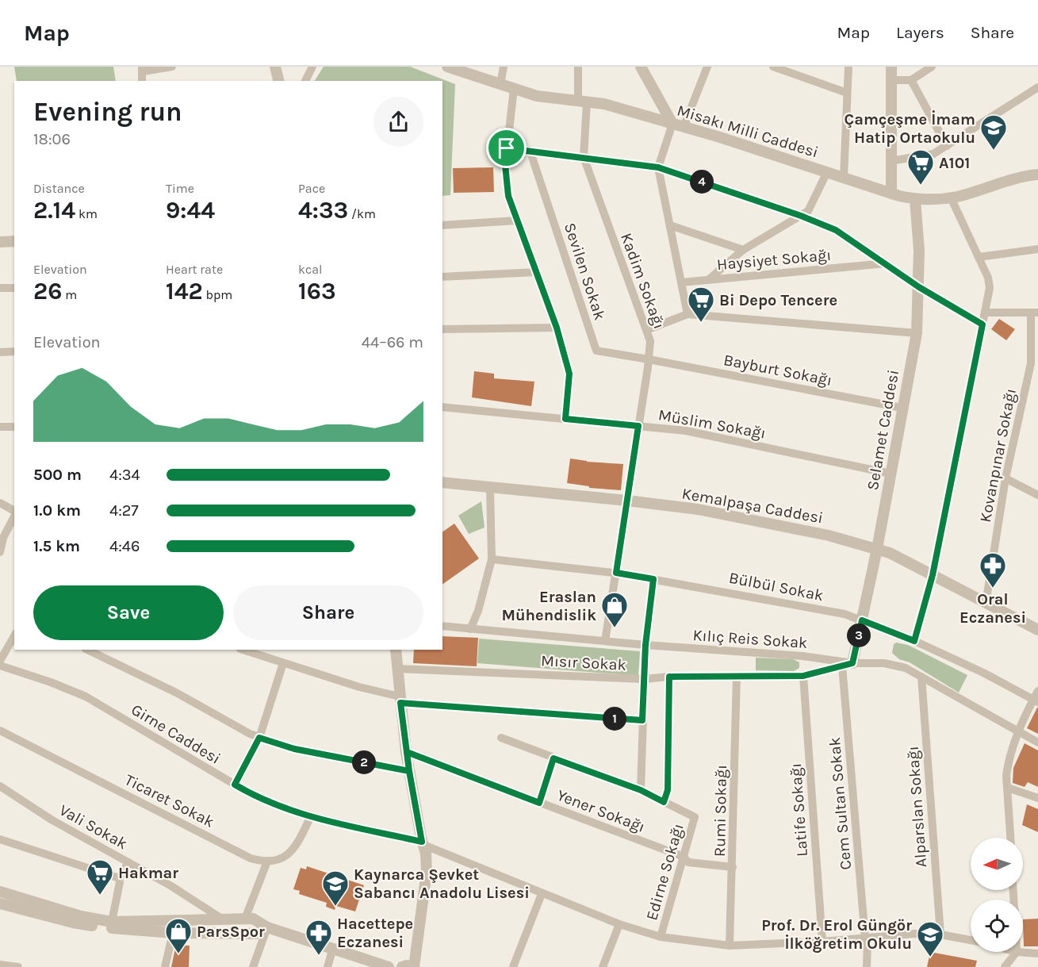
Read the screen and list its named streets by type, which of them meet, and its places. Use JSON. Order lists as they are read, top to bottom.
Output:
{
  "streets": {
    "street": [
      "Misakı Milli Caddesi",
      "Haysiyet Sokağı",
      "Sevilen Sokak",
      "Kadim Sokağı",
      "Bayburt Sokağı",
      "Müslim Sokağı",
      "Selamet Caddesi",
      "Kovanpınar Sokağı",
      "Kemalpaşa Caddesi",
      "Bülbül Sokak",
      "Kılıç Reis Sokak",
      "Mısır Sokak",
      "Girne Caddesi",
      "Ticaret Sokak",
      "Cem Sultan Sokak",
      "Alparslan Sokağı",
      "Latife Sokağı",
      "Yener Sokağı",
      "Rumi Sokağı",
      "Vali Sokak",
      "Edirne Sokağı"
    ]
  },
  "crossings": [
    ["Misakı Milli Caddesi", "Kadim Sokağı"],
    ["Misakı Milli Caddesi", "Selamet Caddesi"],
    ["Sevilen Sokak", "Kadim Sokağı"],
    ["Sevilen Sokak", "Bayburt Sokağı"],
    ["Kadim Sokağı", "Bayburt Sokağı"],
    ["Kadim Sokağı", "Müslim Sokağı"],
    ["Kadim Sokağı", "Kemalpaşa Caddesi"],
    ["Kadim Sokağı", "Bülbül Sokak"],
    ["Kadim Sokağı", "Kılıç Reis Sokak"],
    ["Bayburt Sokağı", "Selamet Caddesi"],
    ["Müslim Sokağı", "Selamet Caddesi"],
    ["Selamet Caddesi", "Kemalpaşa Caddesi"],
    ["Selamet Caddesi", "Bülbül Sokak"],
    ["Selamet Caddesi", "Kılıç Reis Sokak"],
    ["Selamet Caddesi", "Mısır Sokak"],
    ["Selamet Caddesi", "Cem Sultan Sokak"],
    ["Kovanpınar Sokağı", "Kemalpaşa Caddesi"],
    ["Kılıç Reis Sokak", "Mısır Sokak"],
    ["Kılıç Reis Sokak", "Cem Sultan Sokak"],
    ["Kılıç Reis Sokak", "Alparslan Sokağı"],
    ["Mısır Sokak", "Cem Sultan Sokak"],
    ["Mısır Sokak", "Latife Sokağı"],
    ["Mısır Sokak", "Rumi Sokağı"],
    ["Girne Caddesi", "Cem Sultan Sokak"],
    ["Girne Caddesi", "Alparslan Sokağı"],
    ["Girne Caddesi", "Latife Sokağı"],
    ["Girne Caddesi", "Rumi Sokağı"],
    ["Girne Caddesi", "Edirne Sokağı"],
    ["Yener Sokağı", "Rumi Sokağı"],
    ["Yener Sokağı", "Edirne Sokağı"]
  ],
  "places": {
    "school or university": ["Çamçeşme İmam Hatip Ortaokulu", "Kaynarca Şevket Sabancı Anadolu Lisesi", "Prof. Dr. Erol Güngör İlköğretim Okulu"],
    "supermarket": ["A101", "Bi Depo Tencere", "Hakmar"],
    "pharmacy": ["Oral Eczanesi", "Hacettepe Eczanesi"],
    "shop": ["Eraslan Mühendislik", "ParsSpor"]
  },
  "north": "left",
  "page": {
    "header": "Map",
    "nav": ["Map", "Layers", "Share"],
    "heading": ["Evening run", "18:06"],
    "stats": [
      ["Distance", "2.14 km"],
      ["Time", "9:44"],
      ["Pace", "4:33 /km"],
      ["Elevation", "26 m"],
      ["Heart rate", "142 bpm"],
      ["kcal", "163"]
    ],
    "pins": [
      "4",
      "3",
      "1",
      "2"
    ],
    "chart": ["Elevation", "44–66 m"],
    "list": [
      {
        "name": "500 m",
        "note": "4:34"
      },
      {
        "name": "1.0 km",
        "note": "4:27"
      },
      {
        "name": "1.5 km",
        "note": "4:46"
      }
    ],
    "buttons": ["Save", "Share"]
  }
}
